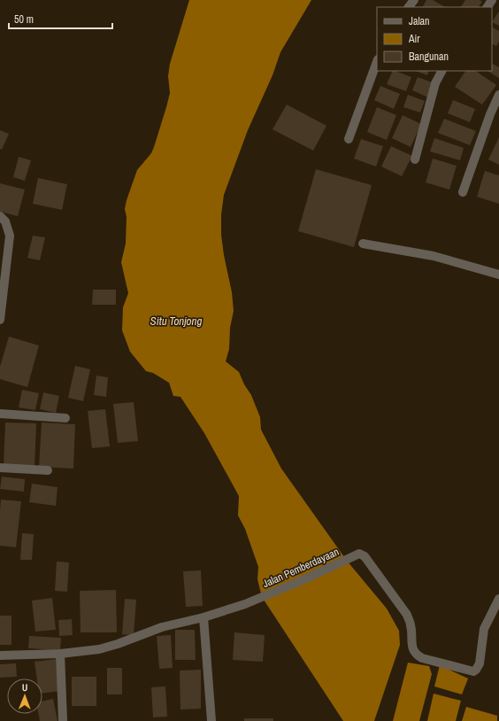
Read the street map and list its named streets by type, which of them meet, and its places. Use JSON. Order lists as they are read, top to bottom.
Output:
{
  "streets": {
    "street": ["Jalan Pemberdayaan"]
  },
  "water": ["Situ Tonjong"],
  "legend": ["Jalan", "Air", "Bangunan"],
  "scale_bar": "50 m",
  "north": "top"
}
